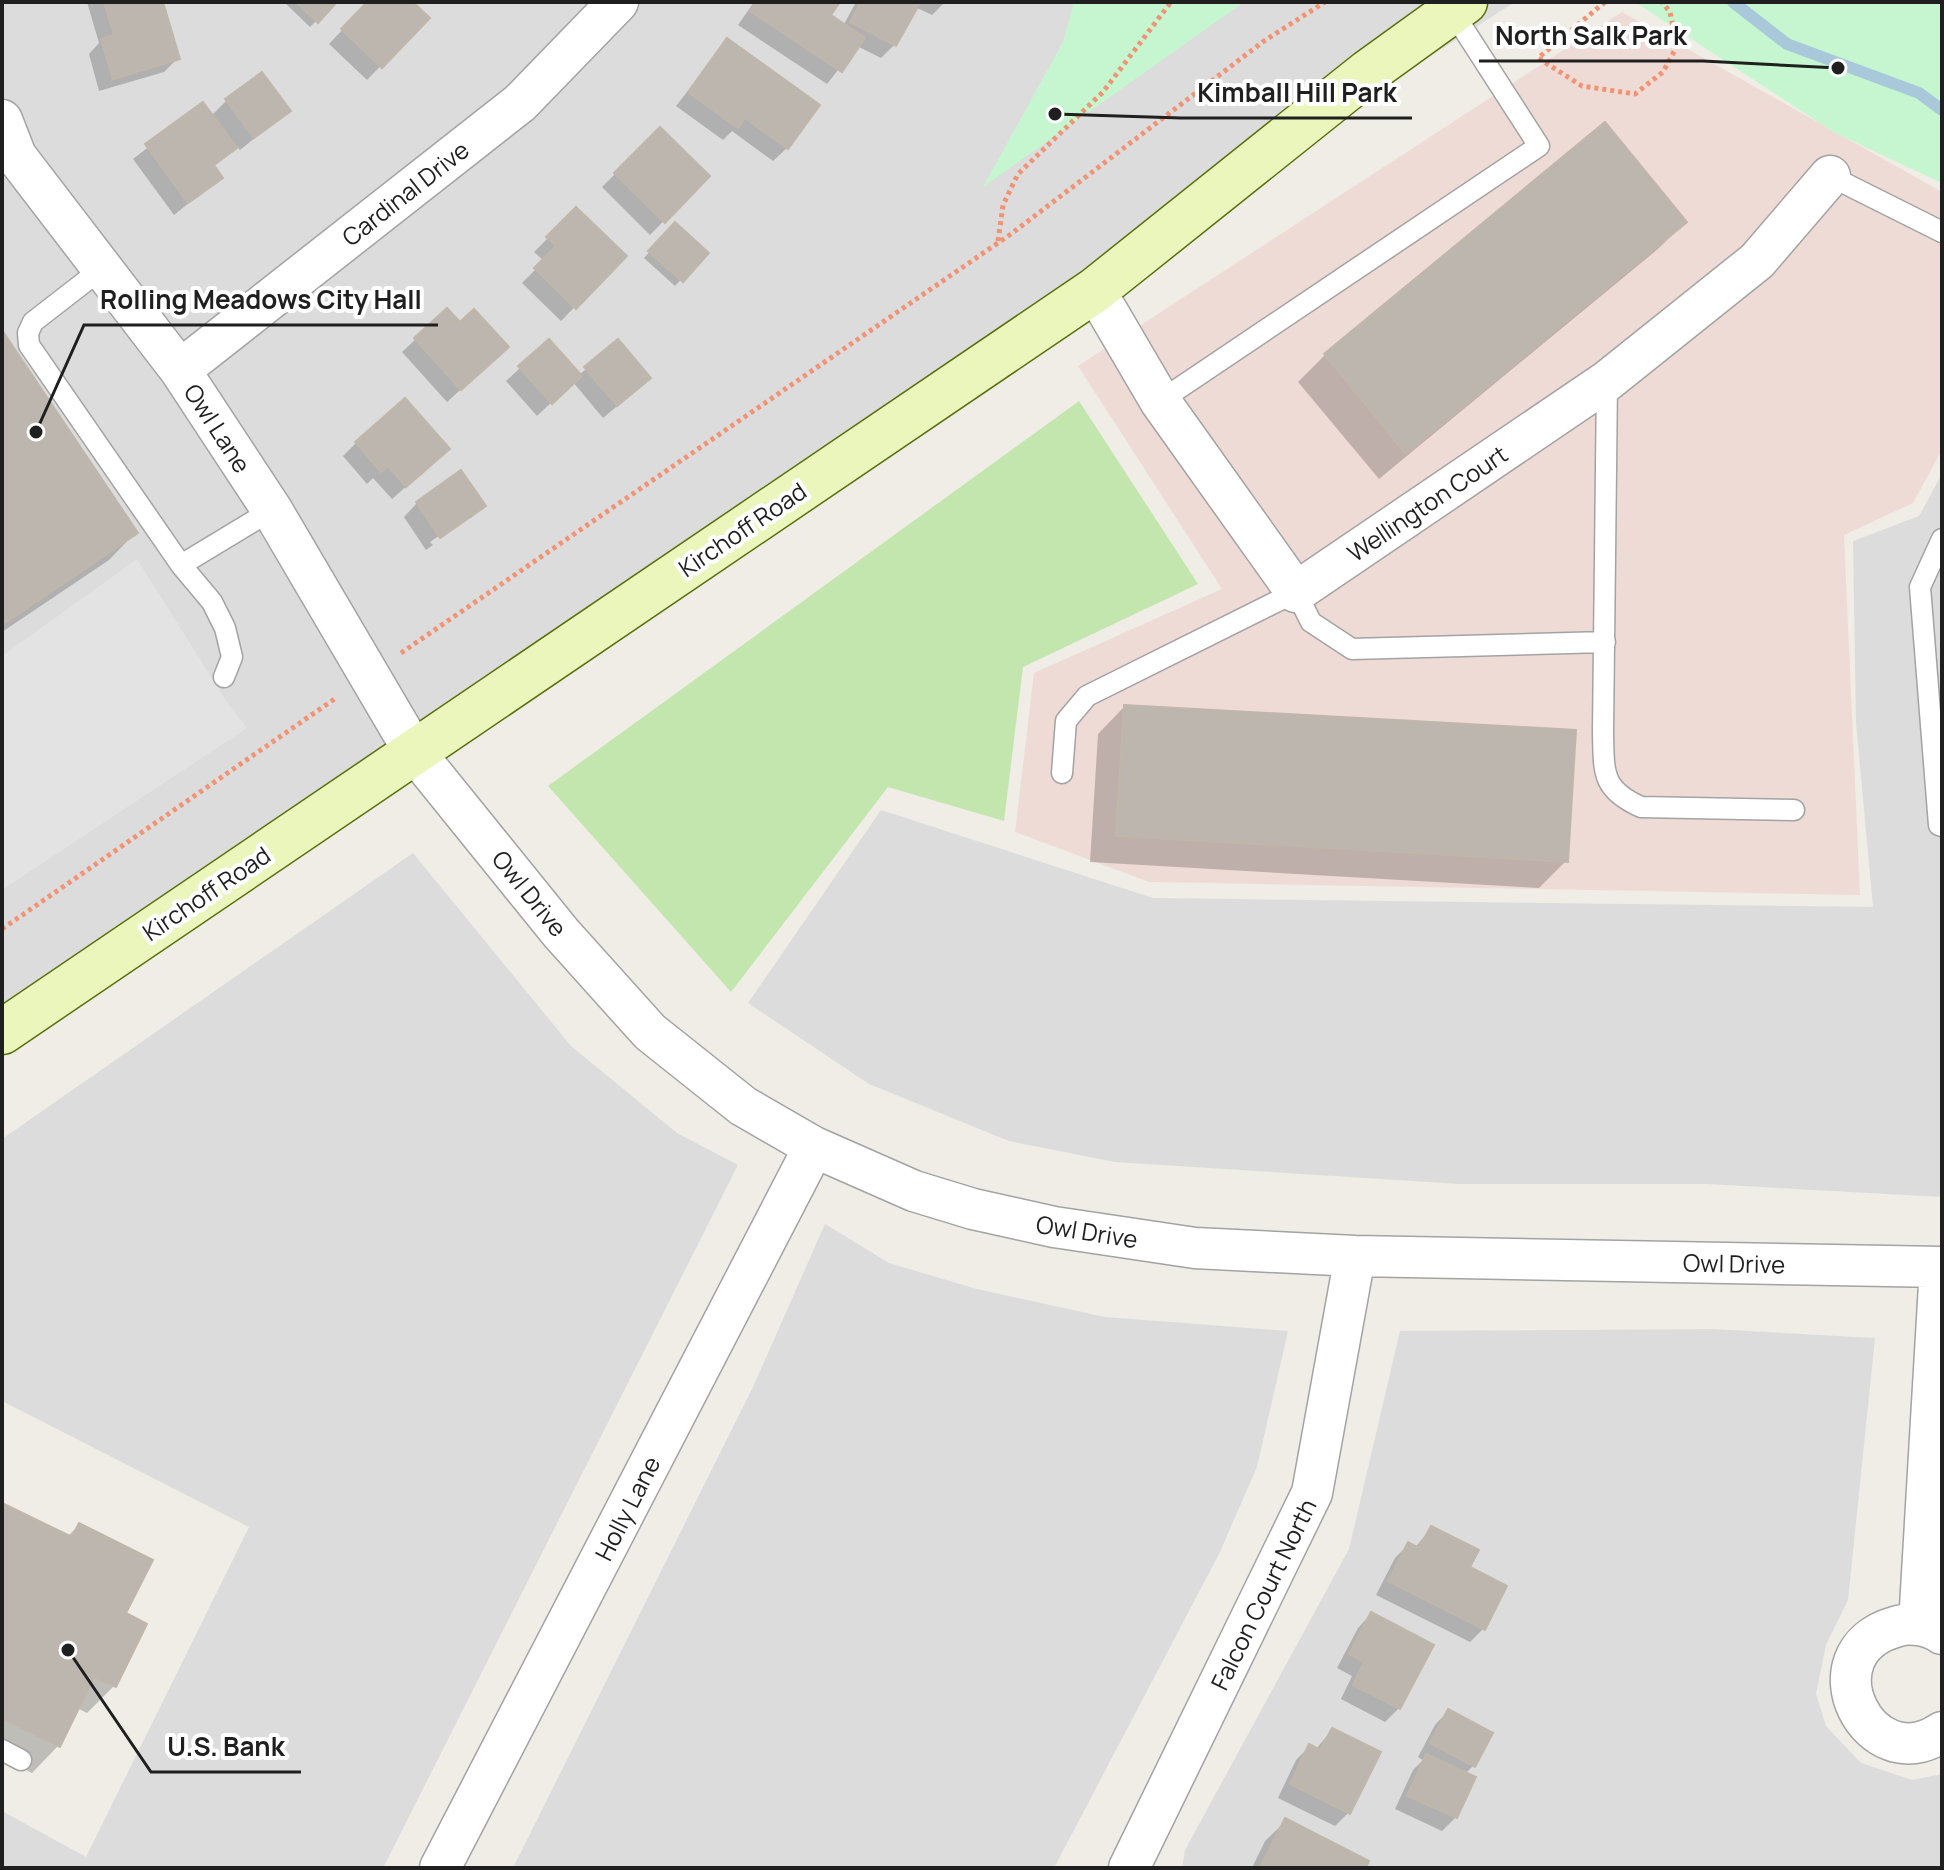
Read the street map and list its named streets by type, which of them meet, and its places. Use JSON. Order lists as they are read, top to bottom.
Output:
{
  "streets": {
    "main road": ["Kirchoff Road"],
    "street": [
      "Cardinal Drive",
      "Owl Lane",
      "Wellington Court",
      "Owl Drive",
      "Holly Lane",
      "Falcon Court North"
    ]
  },
  "crossings": [
    ["Cardinal Drive", "Owl Lane"],
    ["Owl Lane", "Kirchoff Road"],
    ["Owl Lane", "Owl Drive"],
    ["Kirchoff Road", "Owl Drive"],
    ["Owl Drive", "Holly Lane"],
    ["Owl Drive", "Falcon Court North"]
  ],
  "places": [
    "North Salk Park",
    "Kimball Hill Park",
    "Rolling Meadows City Hall",
    "U.S. Bank"
  ]
}
